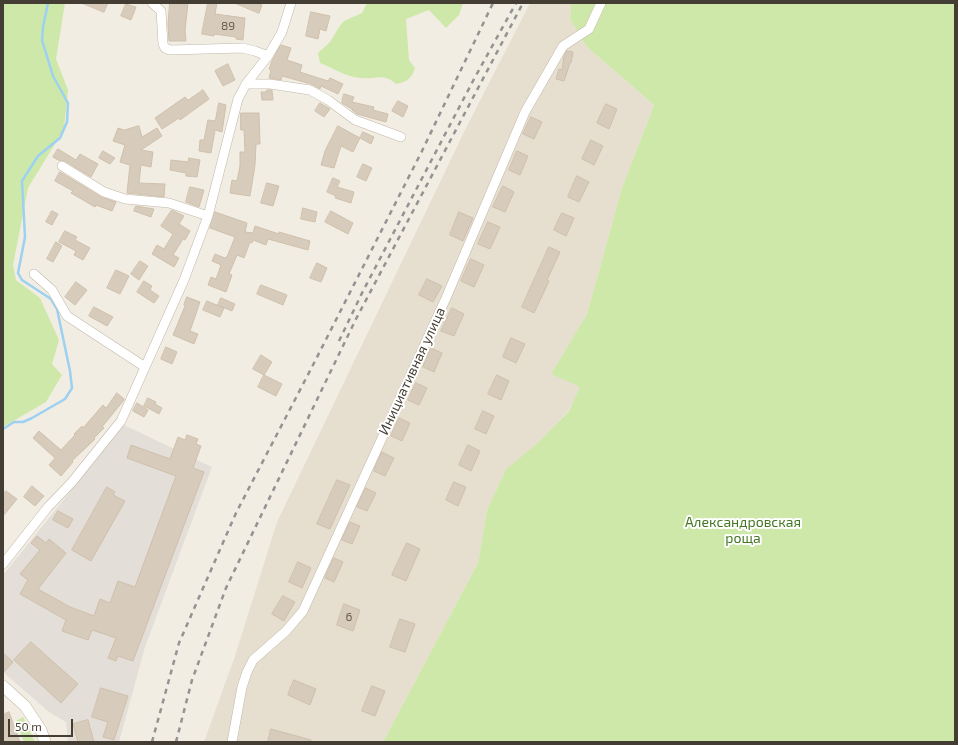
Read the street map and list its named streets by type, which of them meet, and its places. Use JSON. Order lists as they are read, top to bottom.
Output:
{
  "streets": {
    "street": ["Инициативная улица"]
  },
  "parks": ["Александровская роща"],
  "house_numbers": ["89", "6"],
  "scale_bar": "50 m"
}
